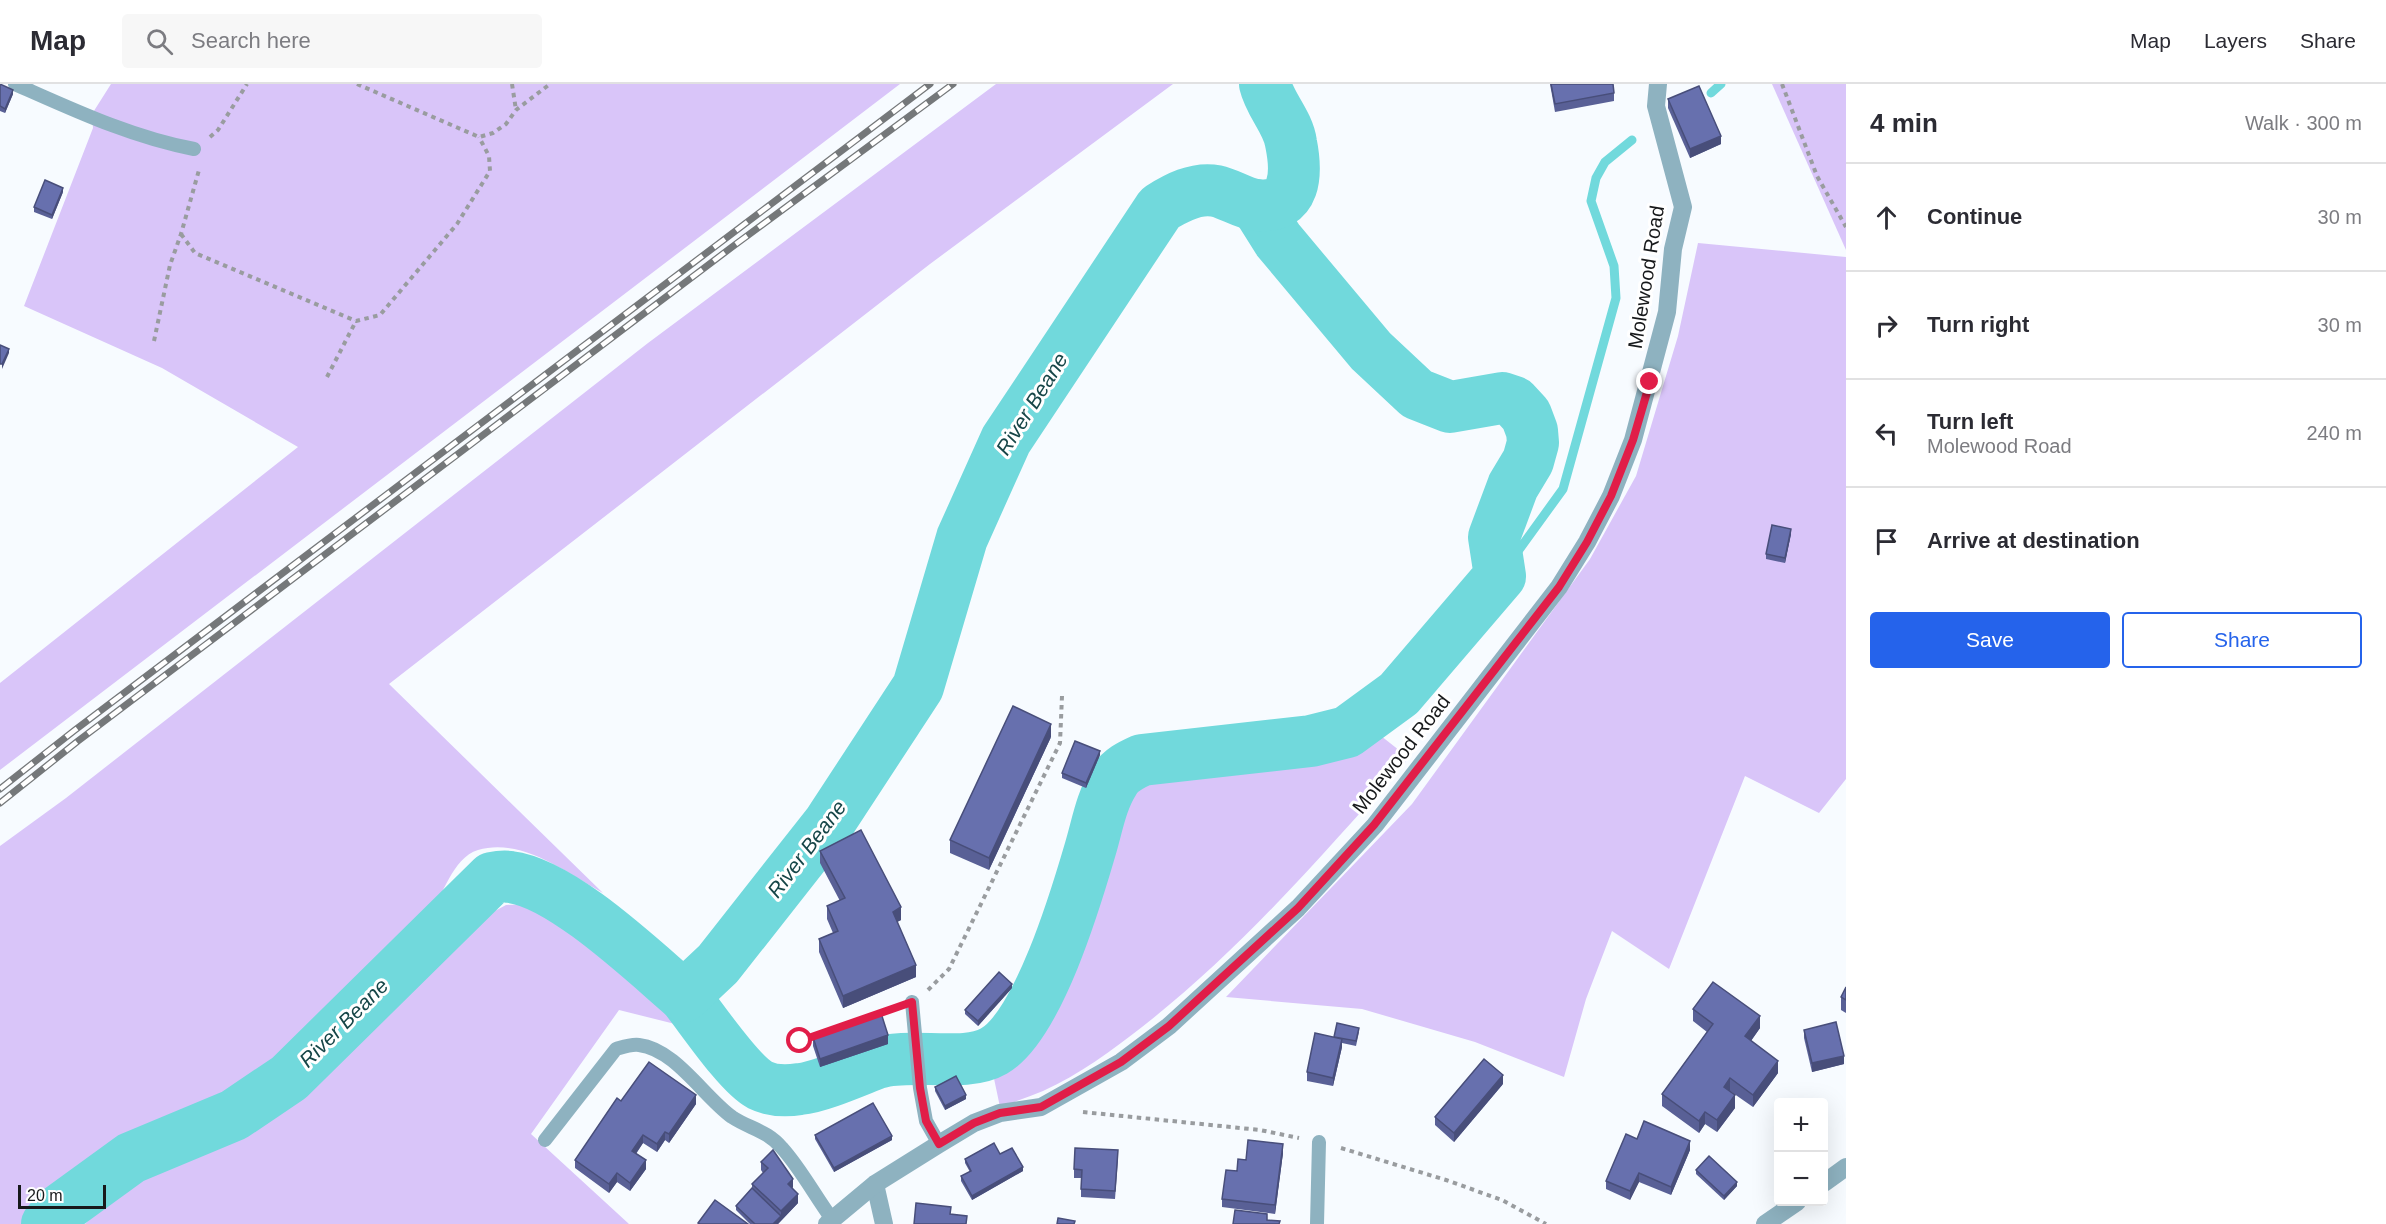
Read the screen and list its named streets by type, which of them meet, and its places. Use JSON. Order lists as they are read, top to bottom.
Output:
{
  "streets": {
    "street": ["Molewood Road"]
  },
  "water": ["River Beane"],
  "scale_bar": "20 m",
  "page": {
    "header": "Map",
    "search": "Search here",
    "nav": ["Map", "Layers", "Share"],
    "heading": ["4 min", "Walk · 300 m"],
    "list": [
      ["Continue", "30 m"],
      ["Turn right", "30 m"],
      ["Turn left", "Molewood Road", "240 m"],
      "Arrive at destination"
    ],
    "buttons": ["Save", "Share"],
    "map_buttons": ["+", "−"],
    "scale": "20 m"
  }
}
